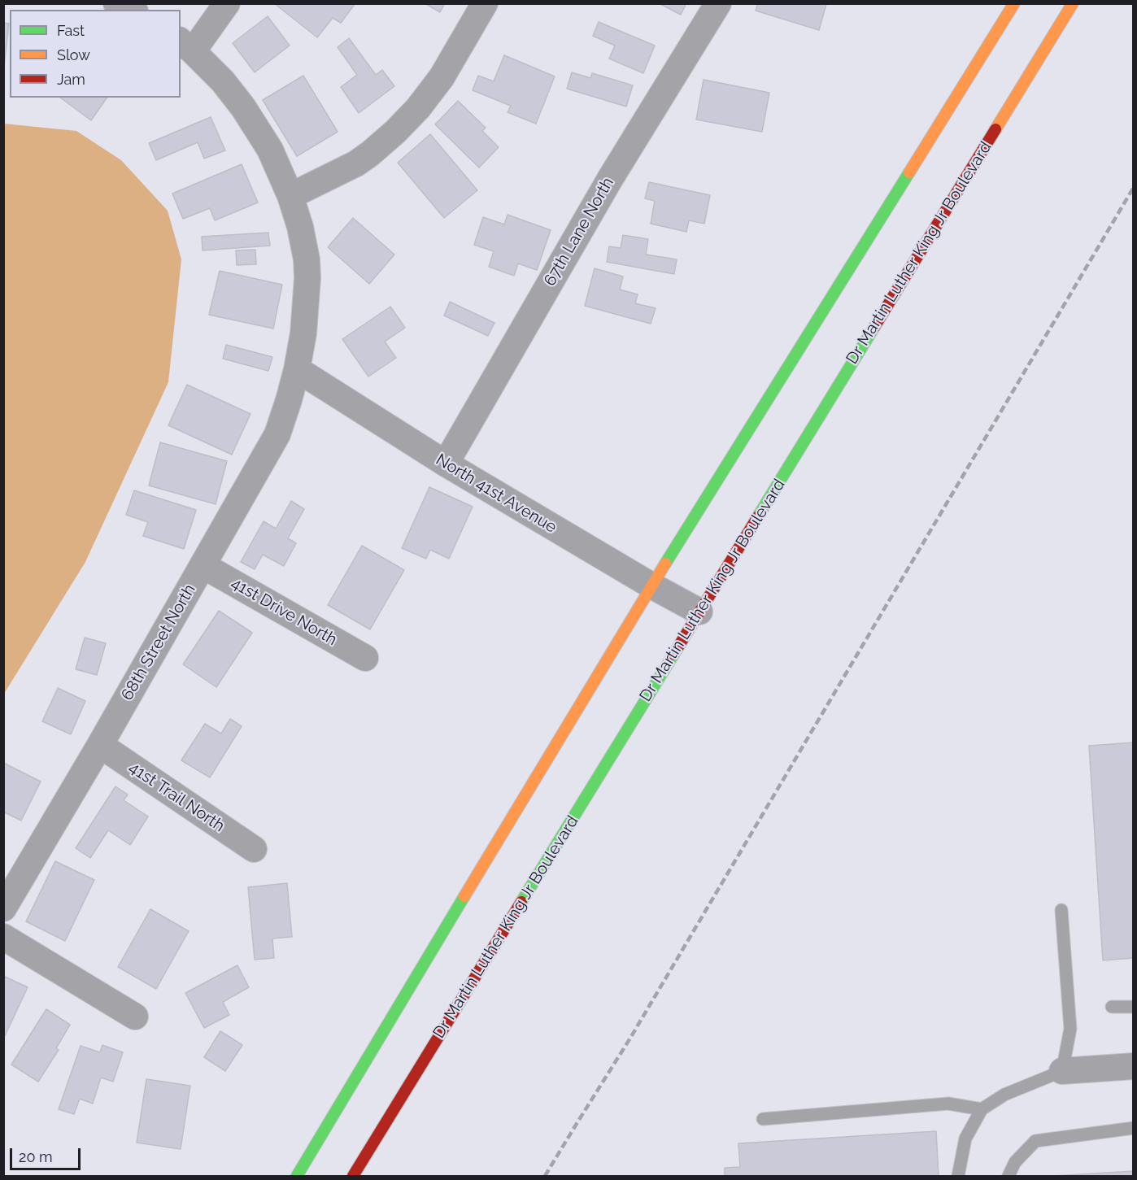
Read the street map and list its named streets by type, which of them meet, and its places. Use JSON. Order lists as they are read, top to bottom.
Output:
{
  "streets": {
    "main road": ["Dr Martin Luther King Jr Boulevard"],
    "street": [
      "67th Lane North",
      "North 41st Avenue",
      "41st Drive North",
      "68th Street North",
      "41st Trail North"
    ]
  },
  "crossings": [
    ["67th Lane North", "North 41st Avenue"],
    ["Dr Martin Luther King Jr Boulevard", "North 41st Avenue"],
    ["North 41st Avenue", "68th Street North"],
    ["41st Drive North", "68th Street North"],
    ["68th Street North", "41st Trail North"]
  ],
  "legend": ["Fast", "Slow", "Jam"],
  "scale_bar": "20 m"
}
